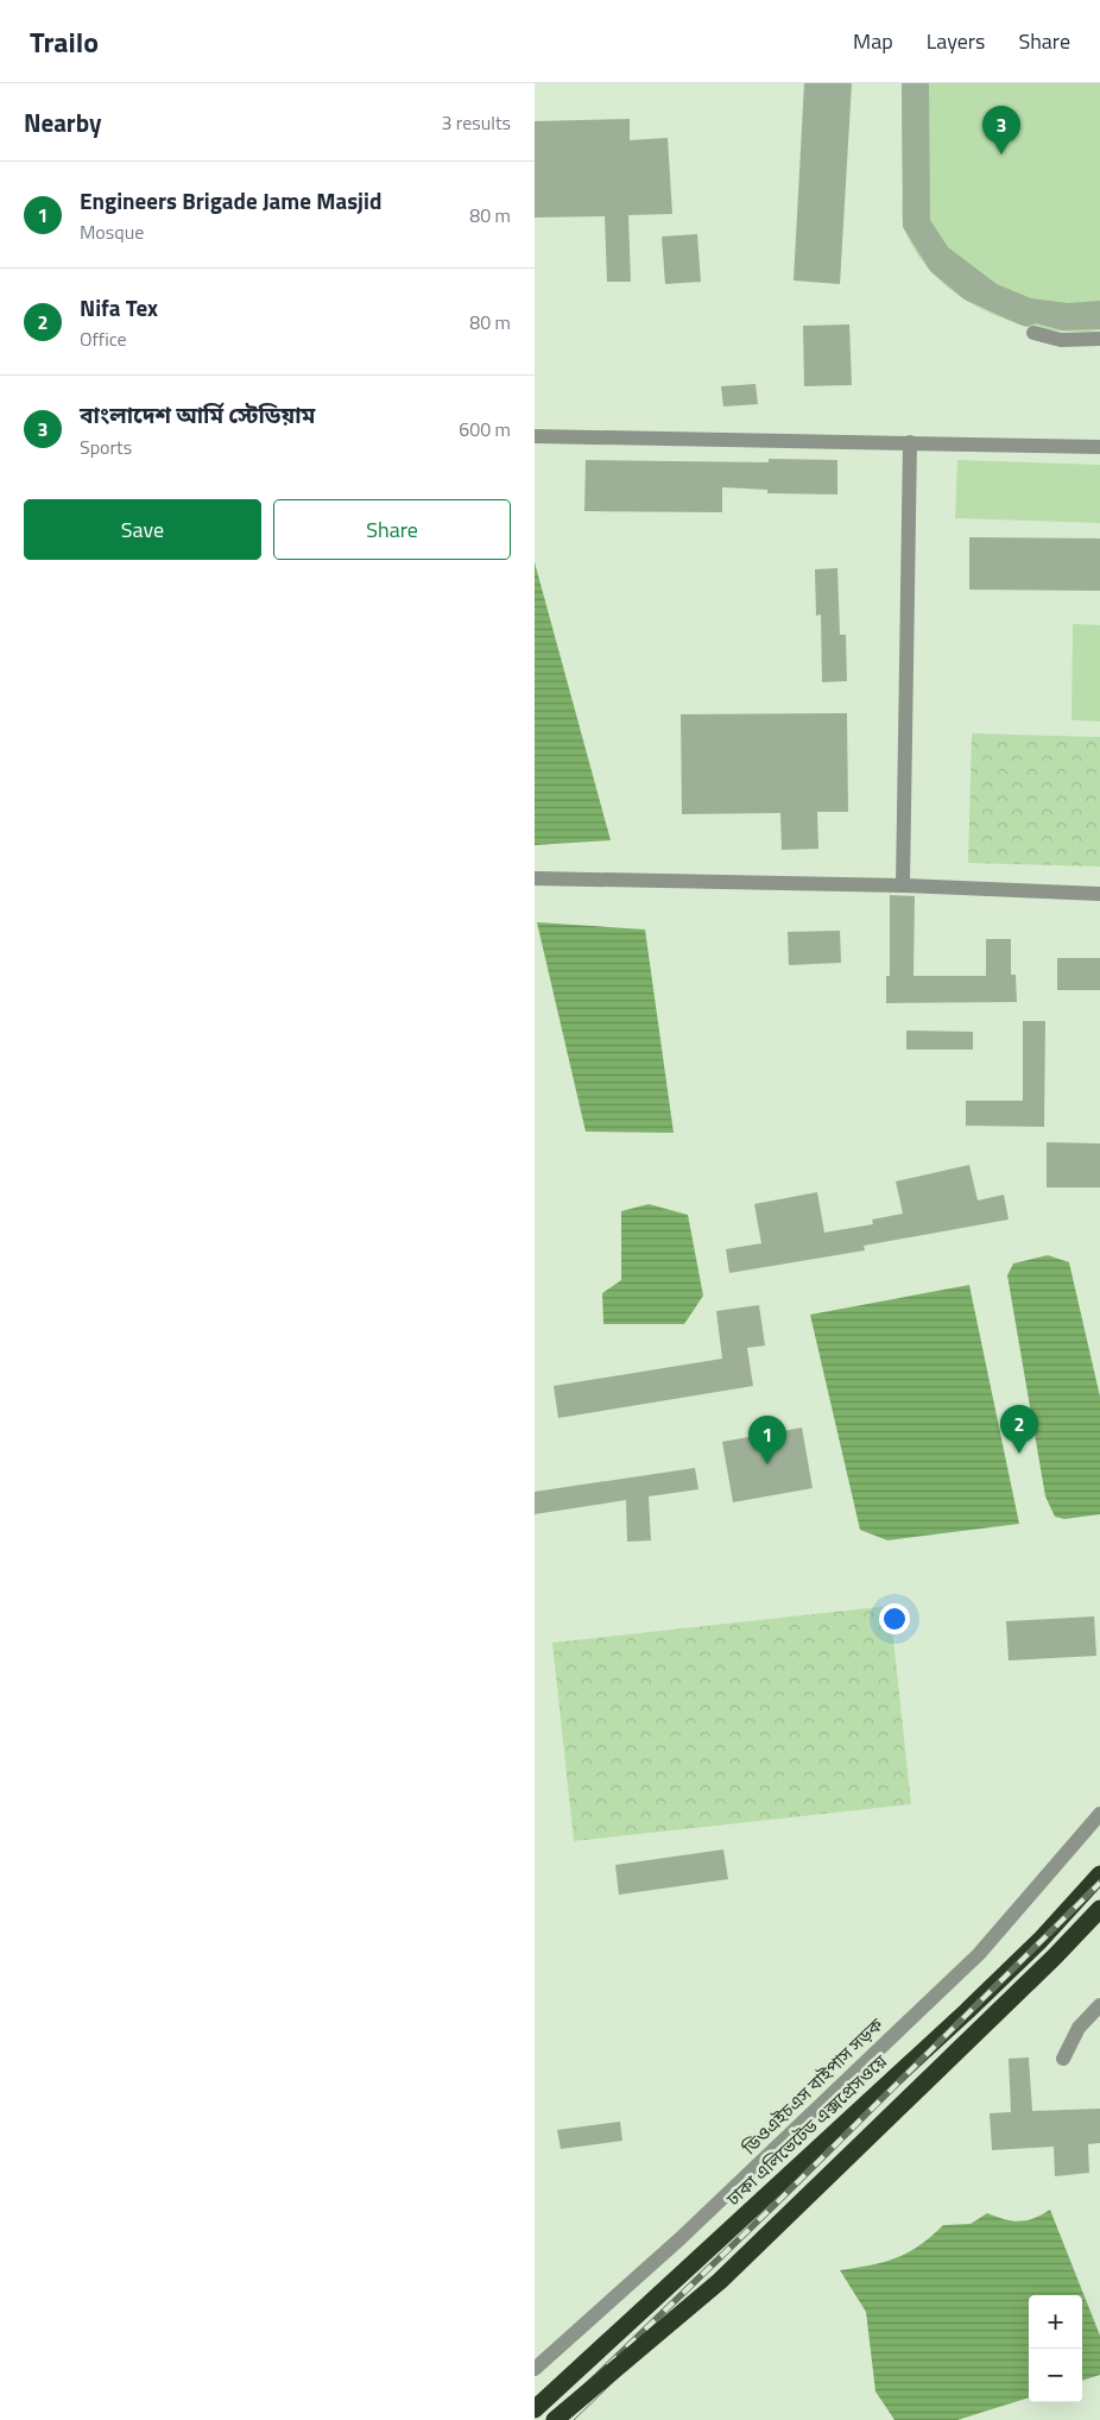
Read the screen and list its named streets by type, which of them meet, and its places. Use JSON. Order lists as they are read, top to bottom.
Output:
{
  "streets": {
    "highway": ["ঢাকা এলিভেটেড এক্সপ্রেসওয়ে"],
    "street": ["ডিওএইচএস বাইপাস সড়ক"]
  },
  "page": {
    "header": "Trailo",
    "nav": ["Map", "Layers", "Share"],
    "heading": ["Nearby", "3 results"],
    "pins": ["3", "2", "1"],
    "list": [
      {
        "mark": "1",
        "name": "Engineers Brigade Jame Masjid",
        "note": "Mosque",
        "value": "80 m"
      },
      {
        "mark": "2",
        "name": "Nifa Tex",
        "note": "Office",
        "value": "80 m"
      },
      {
        "mark": "3",
        "name": "বাংলাদেশ আর্মি স্টেডিয়াম",
        "note": "Sports",
        "value": "600 m"
      }
    ],
    "buttons": ["Save", "Share"],
    "map_buttons": ["+", "−"]
  }
}
